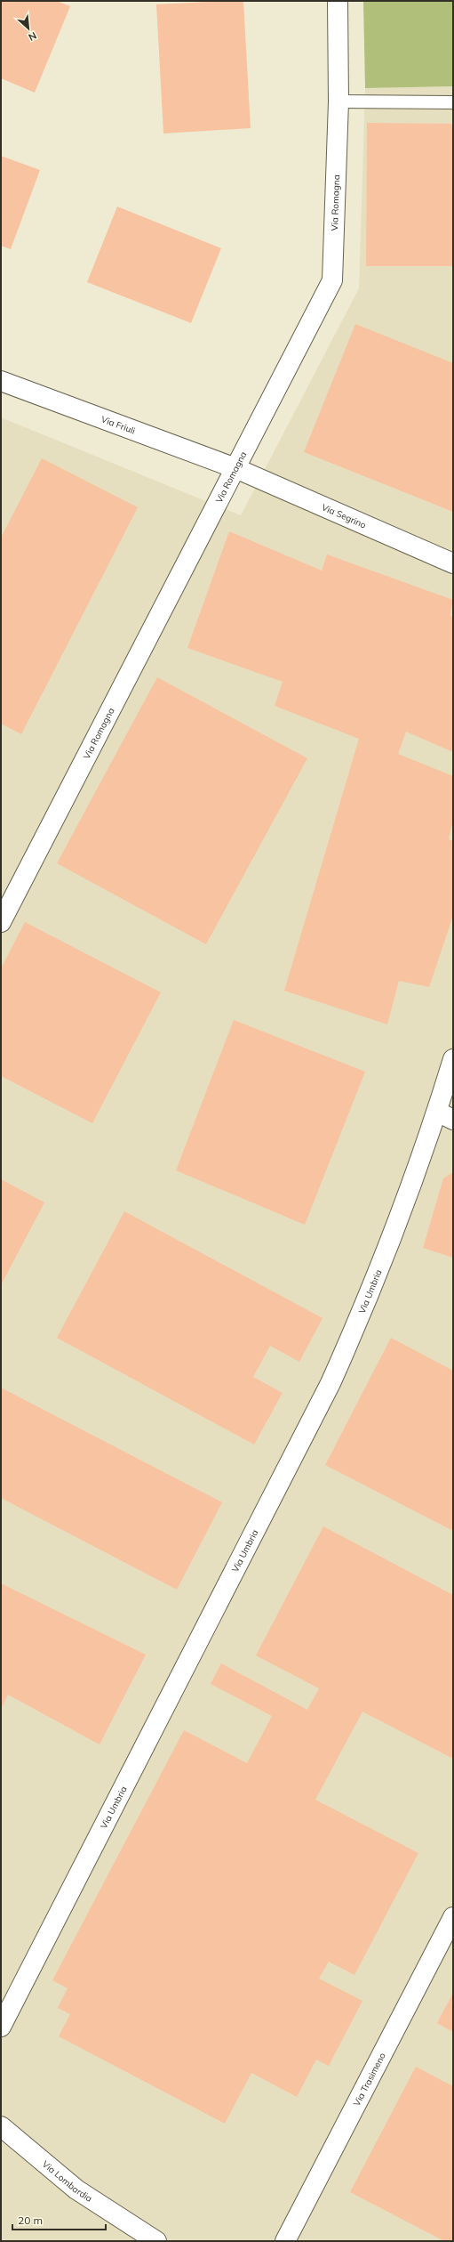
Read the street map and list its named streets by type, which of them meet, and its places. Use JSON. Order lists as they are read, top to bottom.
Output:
{
  "streets": {
    "street": [
      "Via Romagna",
      "Via Friuli",
      "Via Segrino",
      "Via Umbria",
      "Via Trasimeno",
      "Via Lombardia"
    ]
  },
  "crossings": [
    ["Via Romagna", "Via Friuli"],
    ["Via Romagna", "Via Segrino"],
    ["Via Friuli", "Via Segrino"]
  ],
  "scale_bar": "20 m",
  "north": "bottom right"
}
